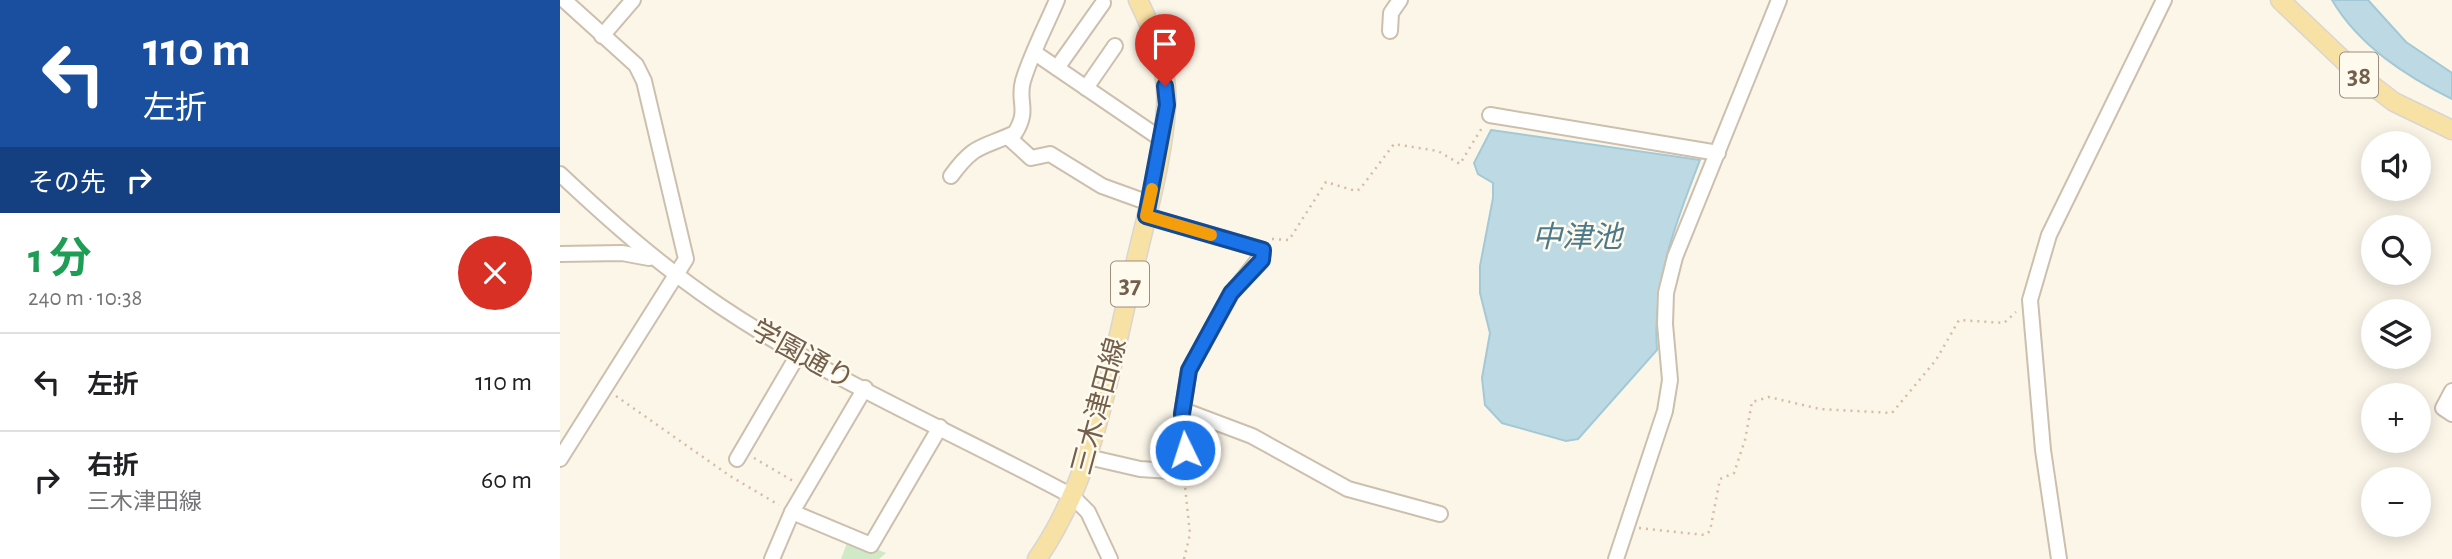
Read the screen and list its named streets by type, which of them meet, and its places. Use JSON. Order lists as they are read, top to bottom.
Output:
{
  "streets": {
    "main road": ["38", "37", "三木津田線"],
    "street": ["学園通り"]
  },
  "crossings": [
    ["学園通り", "三木津田線"]
  ],
  "water": ["中津池"],
  "page": {
    "turn": ["110 m", "左折"],
    "map_buttons": ["+", "−"],
    "then": "その先",
    "heading": ["1 分", "240 m · 10:38"],
    "list": [
      {
        "name": "左折",
        "value": "110 m"
      },
      {
        "name": "右折",
        "note": "三木津田線",
        "value": "60 m"
      }
    ]
  }
}
